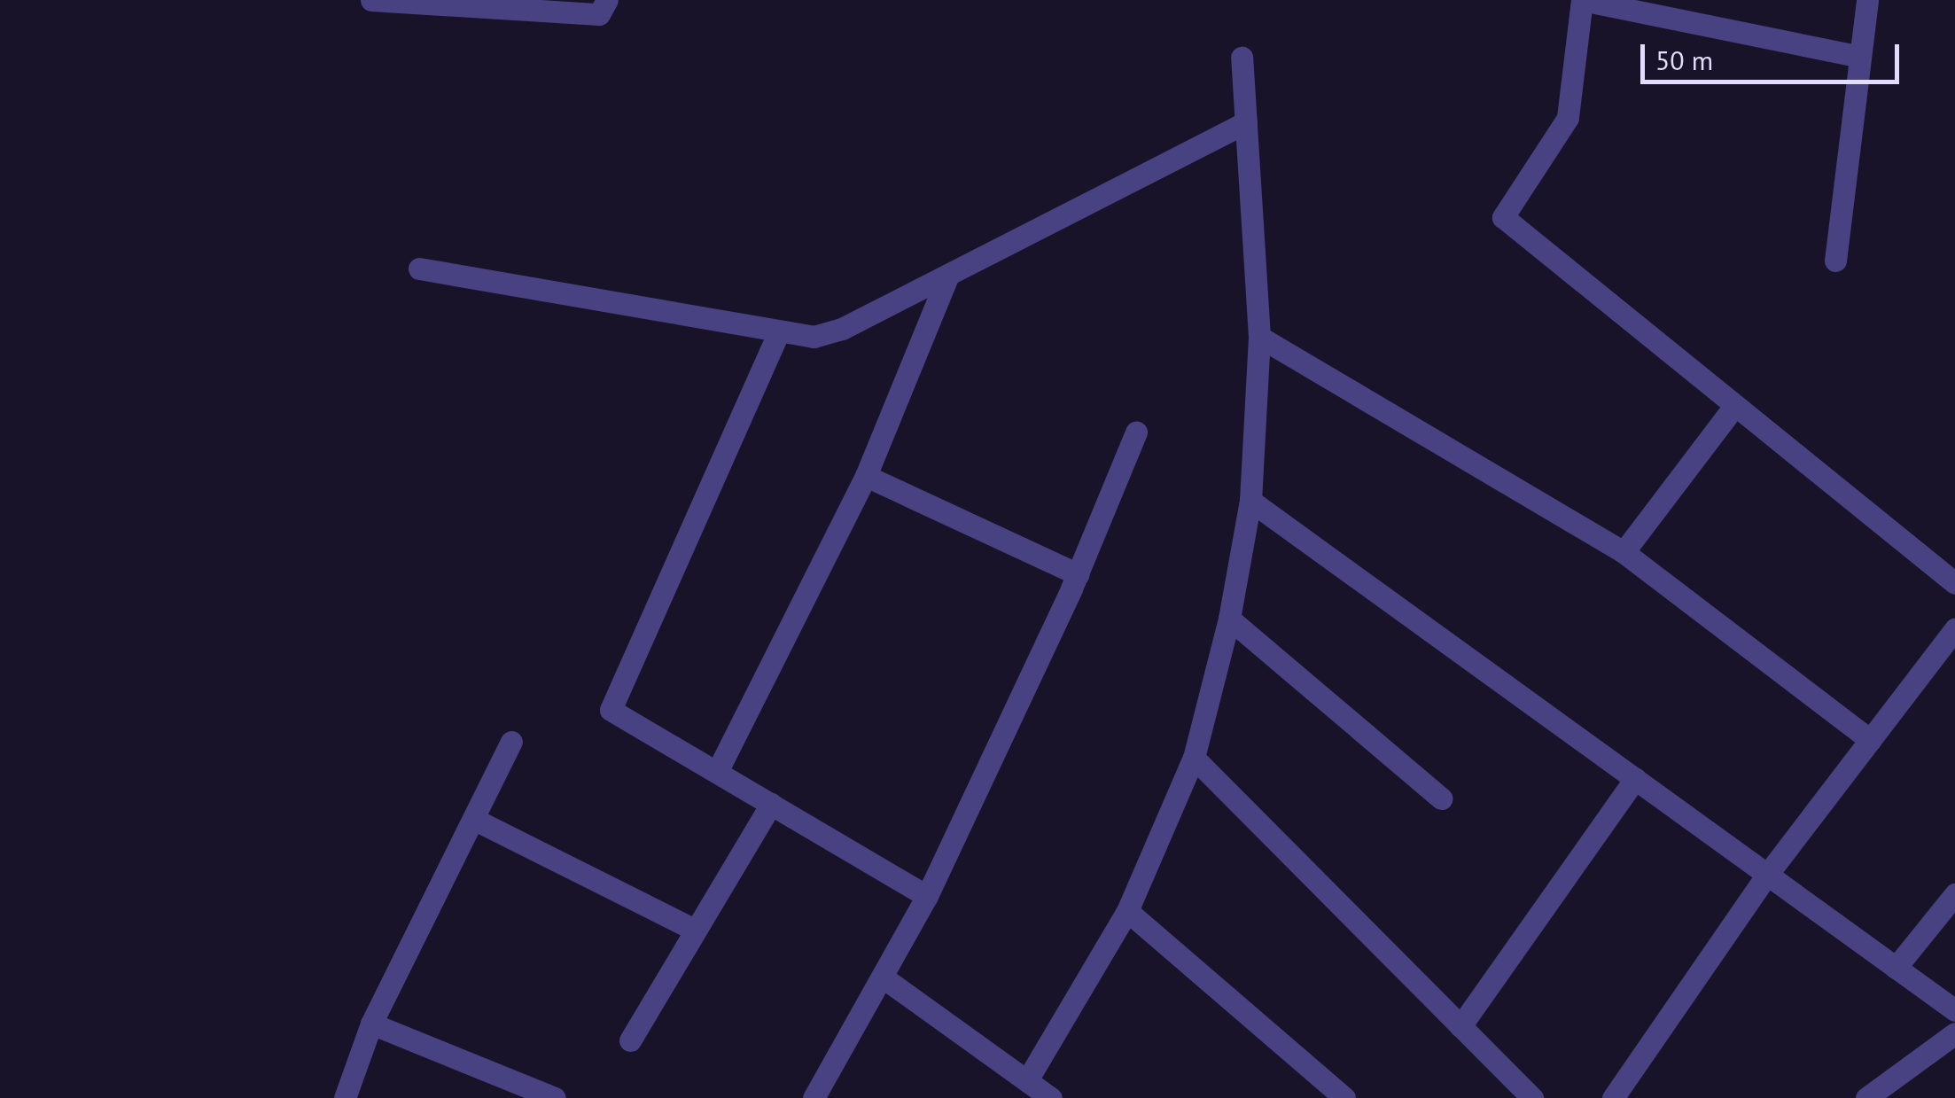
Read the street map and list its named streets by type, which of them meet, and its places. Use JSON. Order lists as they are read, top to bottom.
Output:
{
  "scale_bar": "50 m"
}
